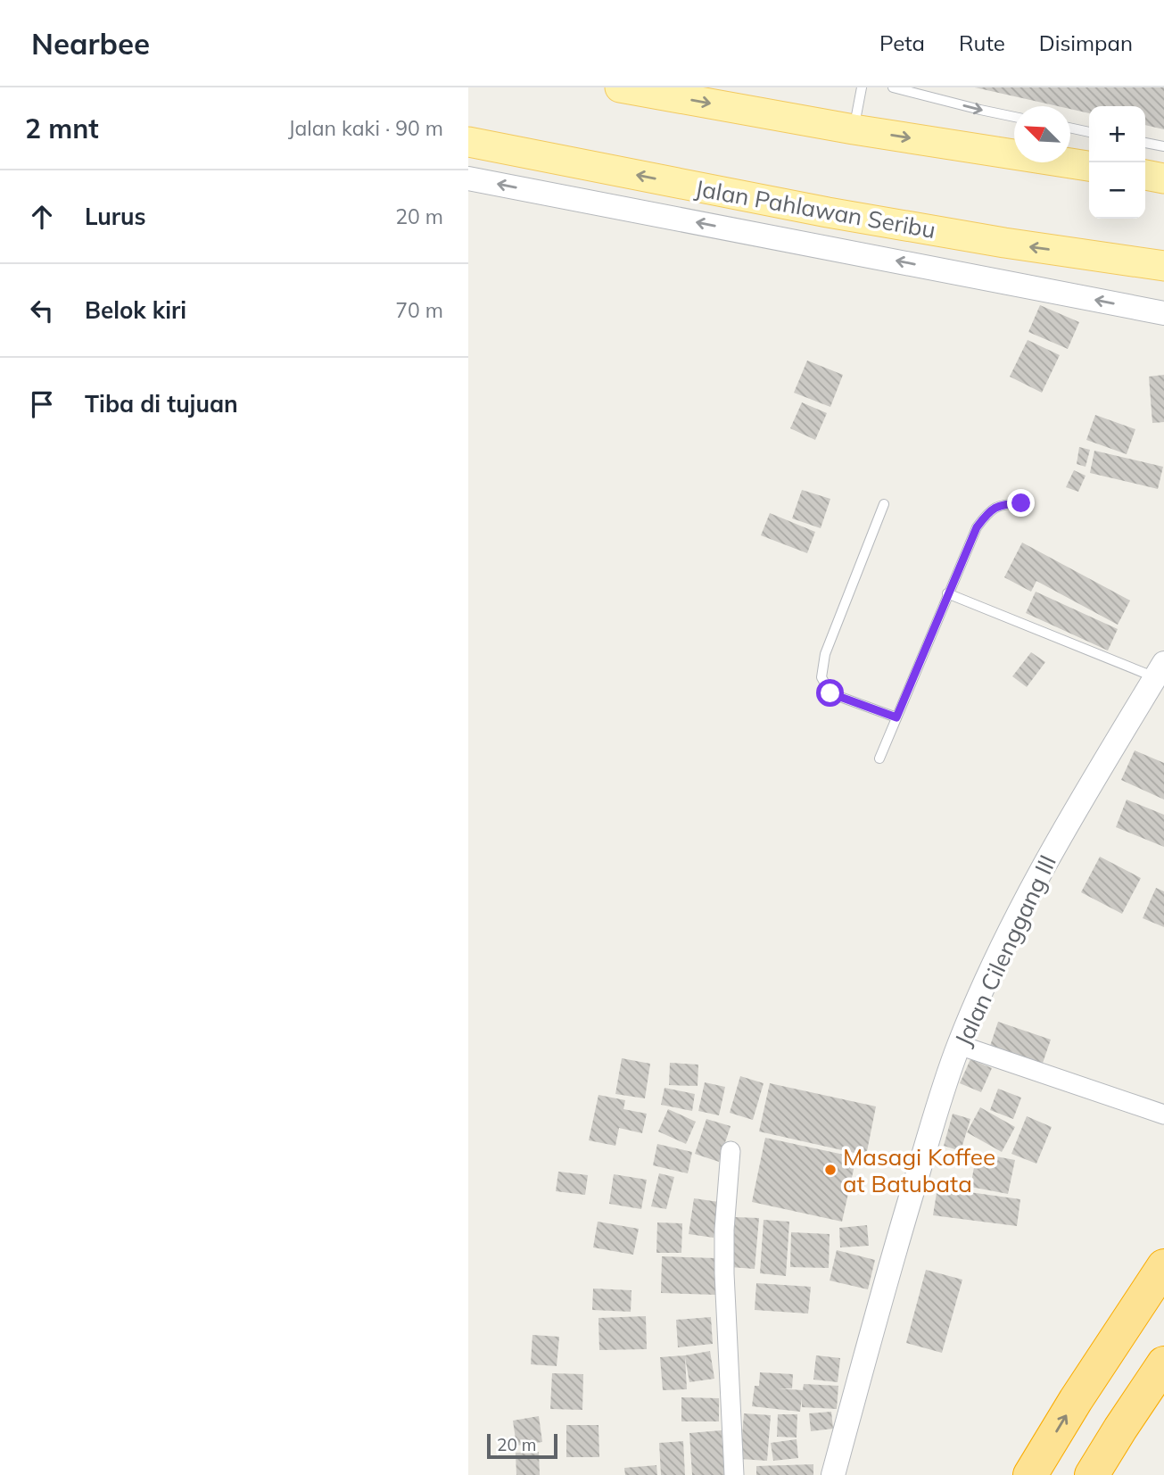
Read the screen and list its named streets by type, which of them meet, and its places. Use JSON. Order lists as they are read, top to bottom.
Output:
{
  "streets": {
    "main road": ["Jalan Pahlawan Seribu"],
    "street": ["Jalan Cilenggang III"]
  },
  "places": ["Masagi Koffee at Batubata"],
  "scale_bar": "20 m",
  "north": "top left",
  "page": {
    "header": "Nearbee",
    "nav": ["Peta", "Rute", "Disimpan"],
    "heading": ["2 mnt", "Jalan kaki · 90 m"],
    "map_buttons": ["+", "−"],
    "list": [
      ["Lurus", "20 m"],
      ["Belok kiri", "70 m"],
      "Tiba di tujuan"
    ],
    "scale": "20 m"
  }
}
